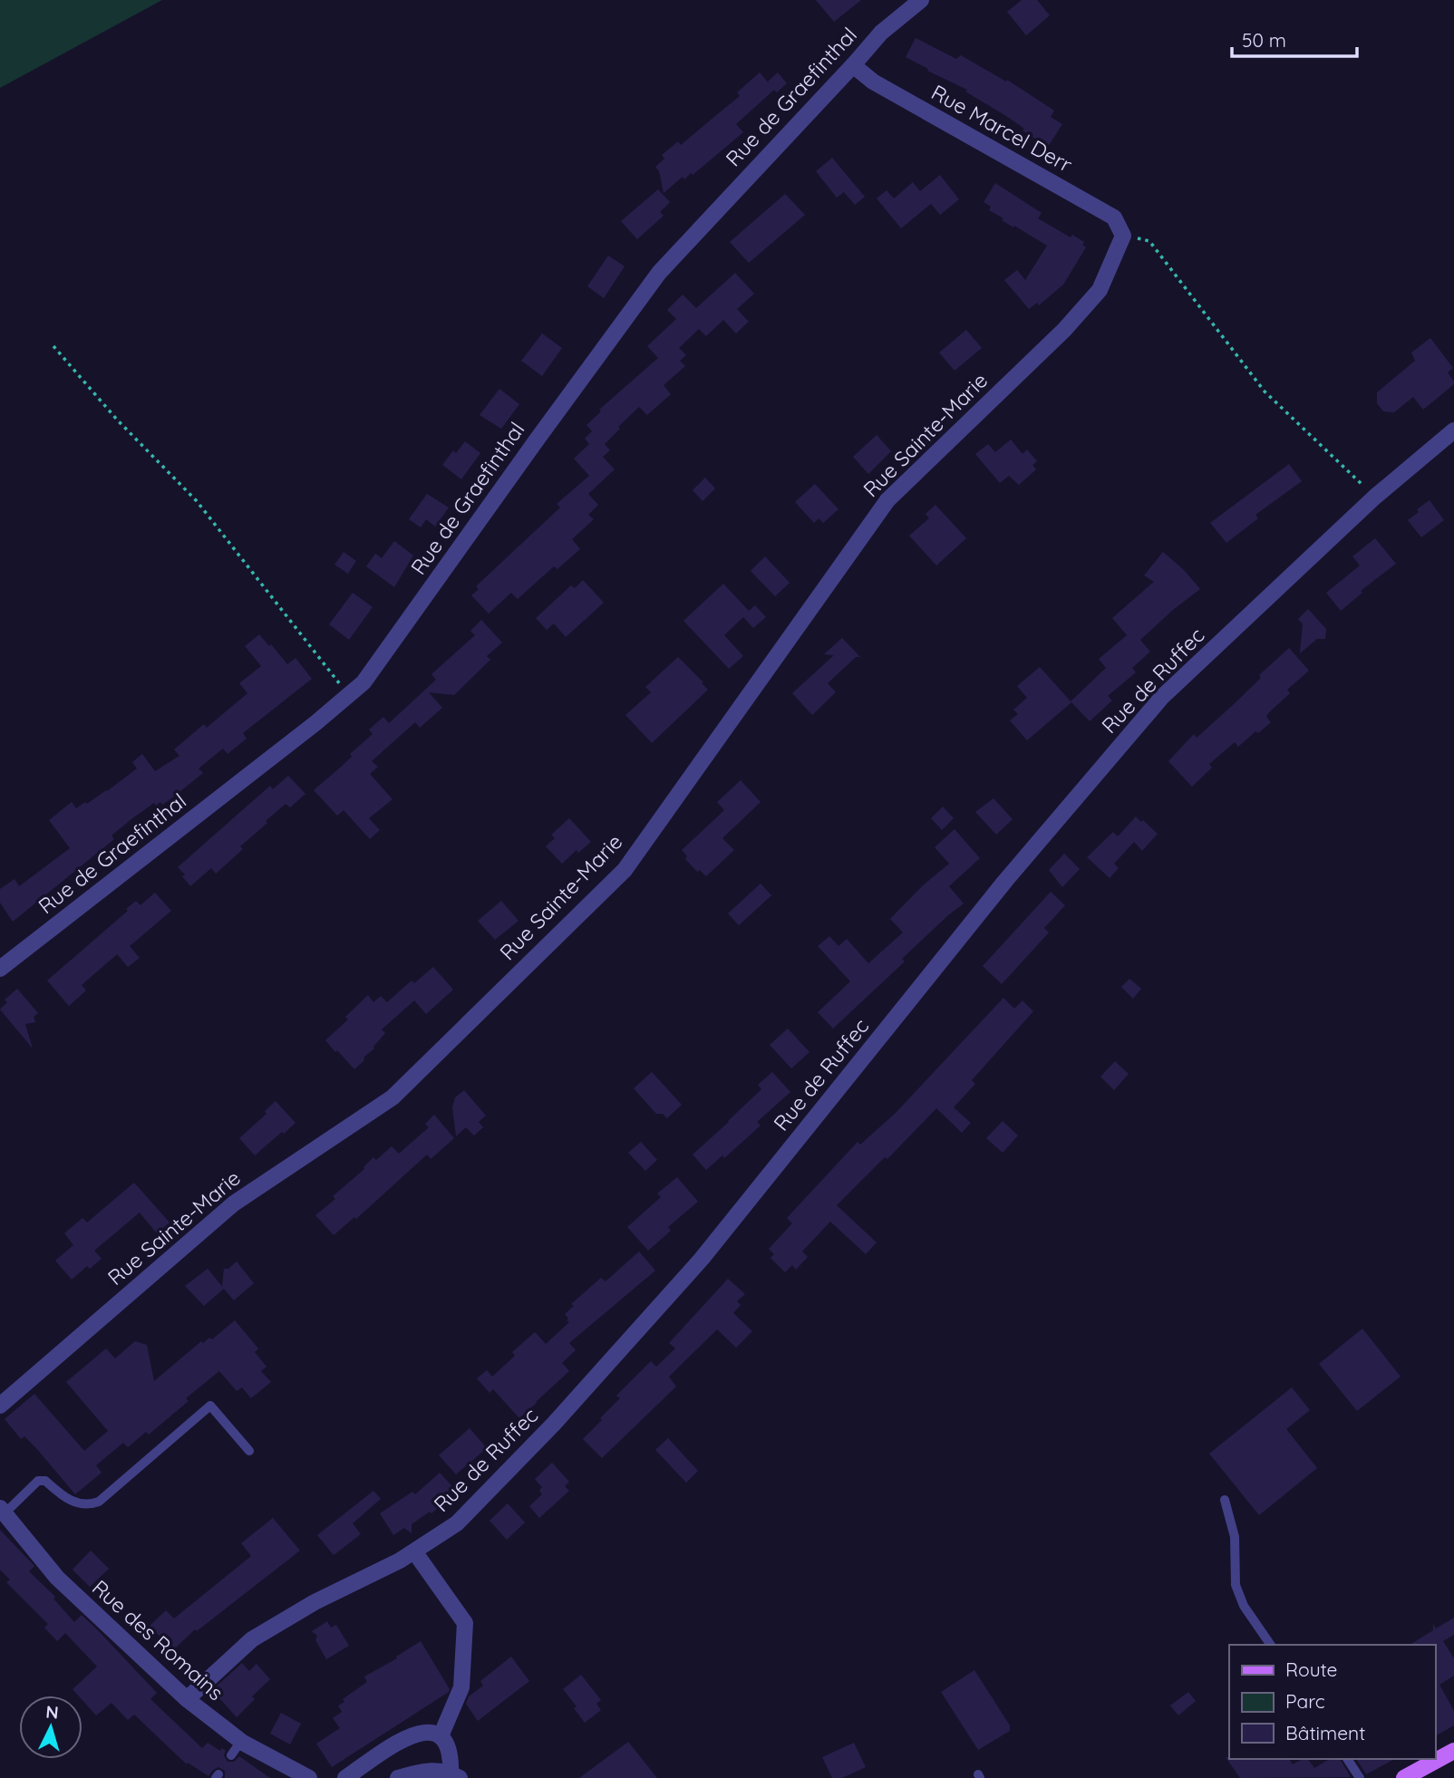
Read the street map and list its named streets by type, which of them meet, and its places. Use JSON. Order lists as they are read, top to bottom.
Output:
{
  "streets": {
    "street": [
      "Rue de Graefinthal",
      "Rue Marcel Derr",
      "Rue Sainte-Marie",
      "Rue de Ruffec",
      "Rue des Romains"
    ]
  },
  "crossings": [
    ["Rue de Graefinthal", "Rue Marcel Derr"],
    ["Rue Marcel Derr", "Rue Sainte-Marie"],
    ["Rue de Ruffec", "Rue des Romains"]
  ],
  "legend": ["Route", "Parc", "Bâtiment"],
  "scale_bar": "50 m",
  "north": "top"
}
